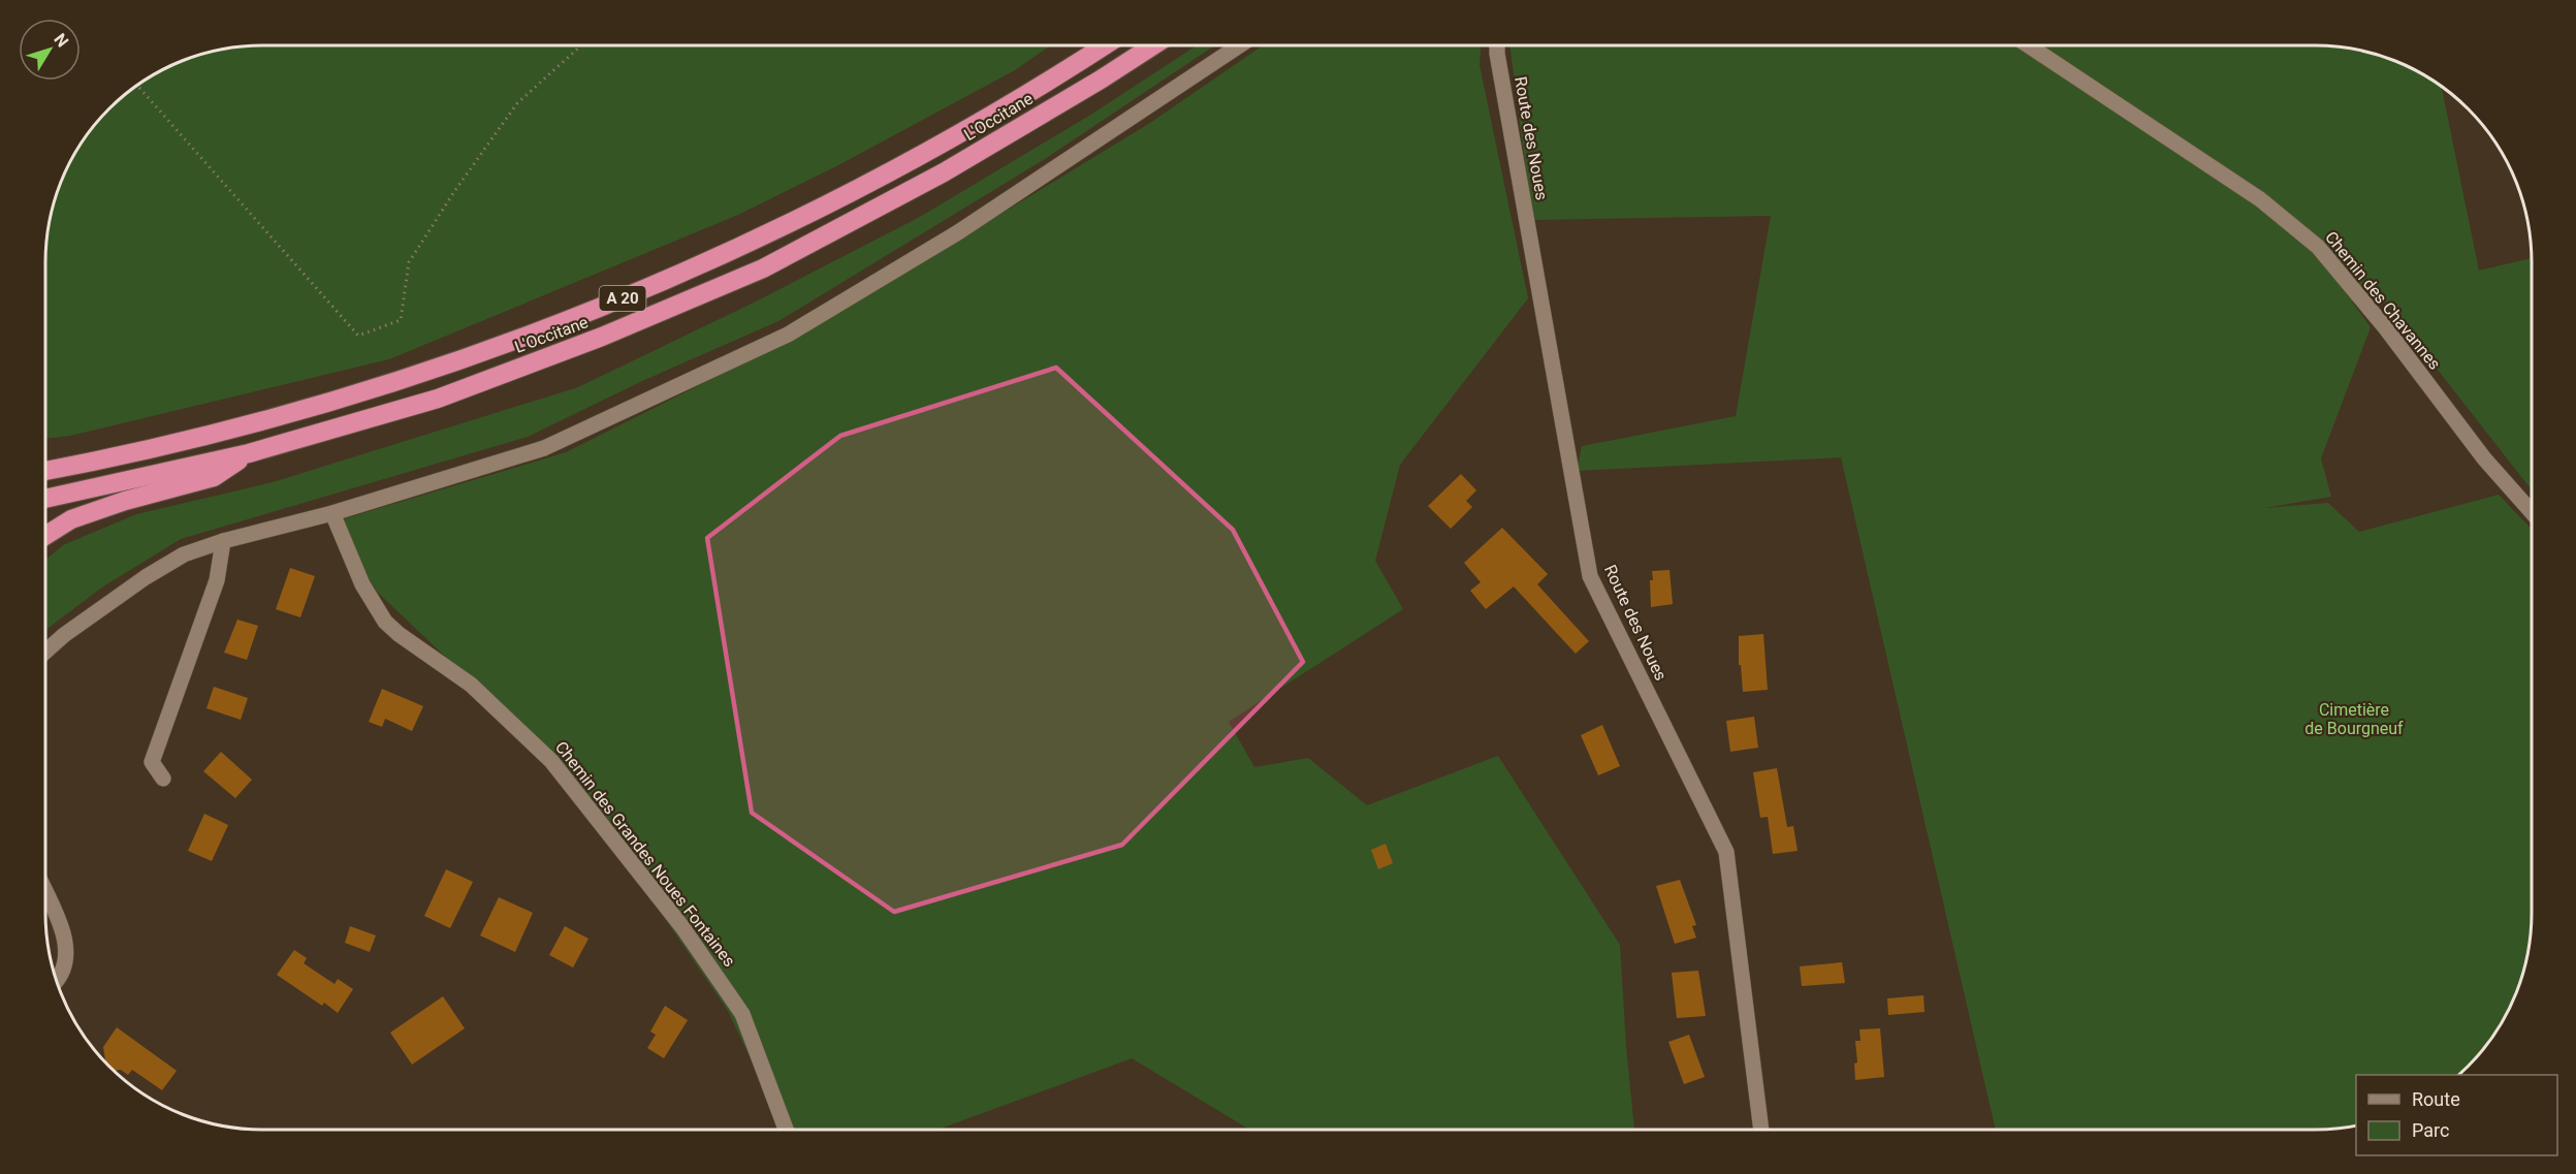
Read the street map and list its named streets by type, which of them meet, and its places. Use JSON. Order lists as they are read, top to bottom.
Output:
{
  "streets": {
    "highway": ["L'Occitane", "A 20"],
    "street": ["Route des Noues", "Chemin des Chavannes", "Chemin des Grandes Noues Fontaines"]
  },
  "parks": ["Cimetière de Bourgneuf"],
  "legend": ["Route", "Parc"],
  "north": "top right"
}
